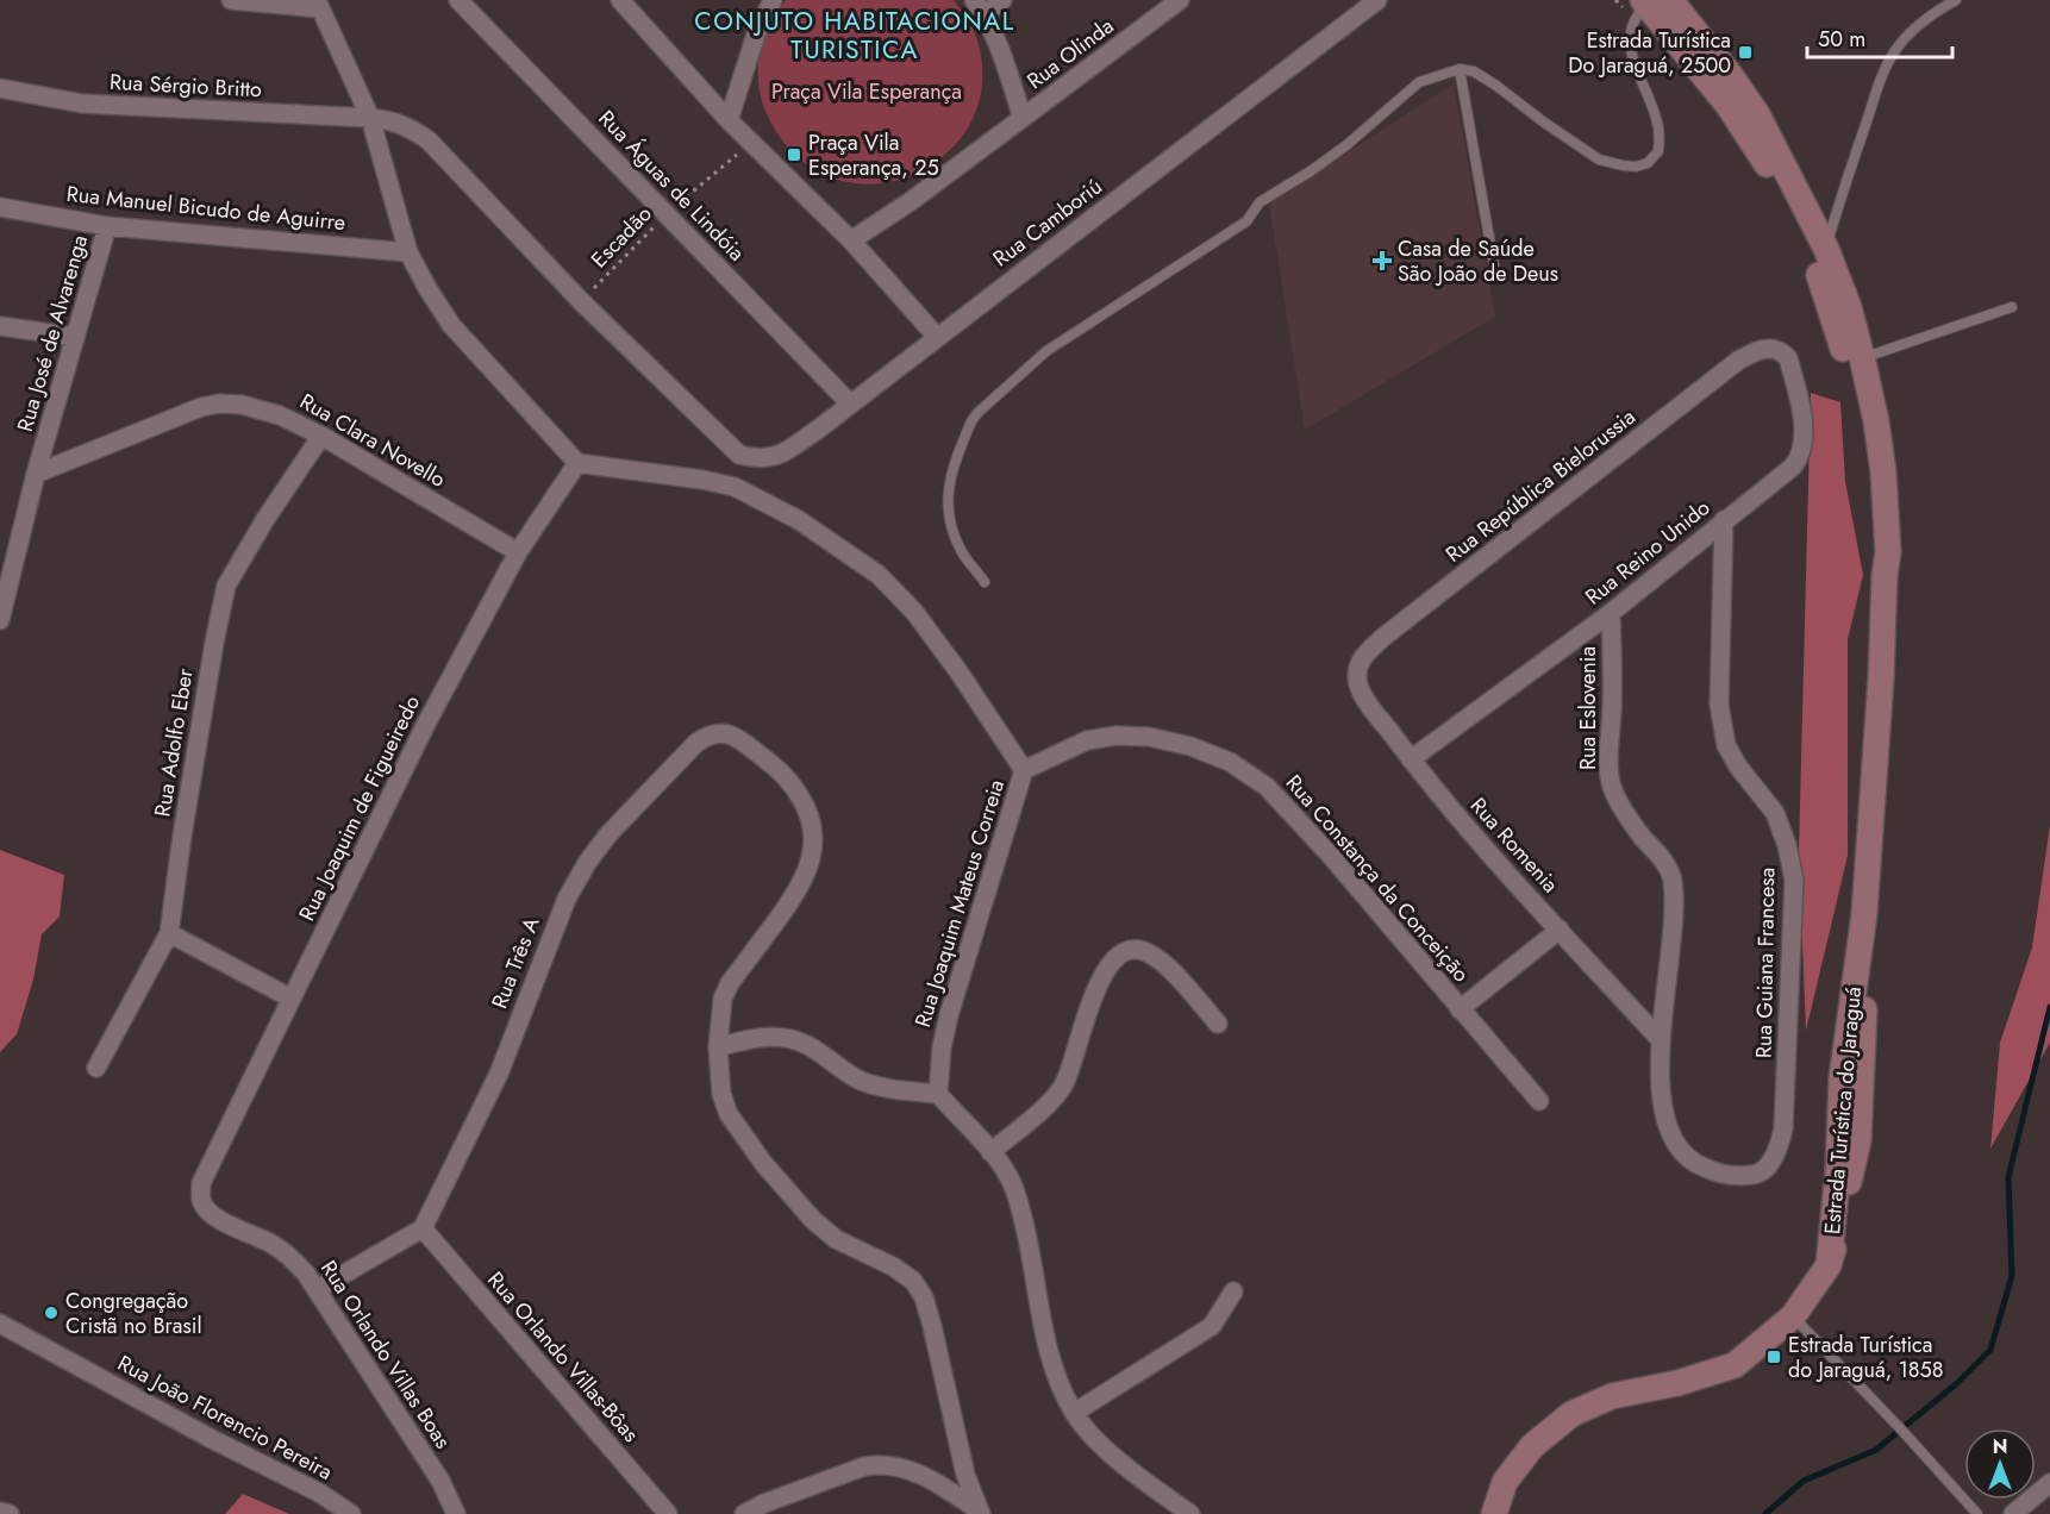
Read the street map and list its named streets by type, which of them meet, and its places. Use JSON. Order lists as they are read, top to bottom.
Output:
{
  "streets": {
    "main road": ["Estrada Turística do Jaraguá"],
    "street": [
      "Rua Olinda",
      "Rua Sérgio Britto",
      "Rua Águas de Lindóia",
      "Rua Manuel Bicudo de Aguirre",
      "Rua Camboriú",
      "Rua José de Alvarenga",
      "Rua Clara Novello",
      "Rua República Bielorussia",
      "Rua Reino Unido",
      "Rua Eslovenia",
      "Rua Adolfo Eber",
      "Rua Joaquim de Figueiredo",
      "Rua Romenia",
      "Rua Constança da Conceição",
      "Rua Joaquim Mateus Correia",
      "Rua Três A",
      "Rua Guiana Francesa",
      "Rua Orlando Villas Boas",
      "Rua Orlando Villas-Bôas",
      "Rua João Florencio Pereira"
    ],
    "path": ["Escadão"]
  },
  "crossings": [
    ["Rua Águas de Lindóia", "Rua Camboriú"],
    ["Rua Águas de Lindóia", "Escadão"],
    ["Rua Manuel Bicudo de Aguirre", "Rua José de Alvarenga"],
    ["Rua Camboriú", "Escadão"],
    ["Rua José de Alvarenga", "Rua Clara Novello"],
    ["Rua Clara Novello", "Rua Adolfo Eber"],
    ["Rua Clara Novello", "Rua Joaquim de Figueiredo"],
    ["Rua República Bielorussia", "Rua Reino Unido"],
    ["Rua República Bielorussia", "Rua Romenia"],
    ["Rua Reino Unido", "Rua Eslovenia"],
    ["Rua Reino Unido", "Rua Romenia"],
    ["Rua Reino Unido", "Rua Guiana Francesa"],
    ["Rua Eslovenia", "Rua Romenia"],
    ["Rua Eslovenia", "Rua Guiana Francesa"],
    ["Rua Joaquim de Figueiredo", "Rua Orlando Villas Boas"],
    ["Rua Romenia", "Rua Guiana Francesa"],
    ["Rua Constança da Conceição", "Rua Joaquim Mateus Correia"],
    ["Rua Três A", "Rua Orlando Villas-Bôas"]
  ],
  "districts": ["CONJUTO HABITACIONAL TURISTICA"],
  "parks": ["Praça Vila Esperança"],
  "places": {
    "transit": ["Estrada Turística Do Jaraguá, 2500", "Praça Vila Esperança, 25", "Estrada Turística do Jaraguá, 1858"],
    "health": ["Casa de Saúde São João de Deus"],
    "other": ["Congregação Cristã no Brasil"]
  },
  "scale_bar": "50 m",
  "north": "top"
}
